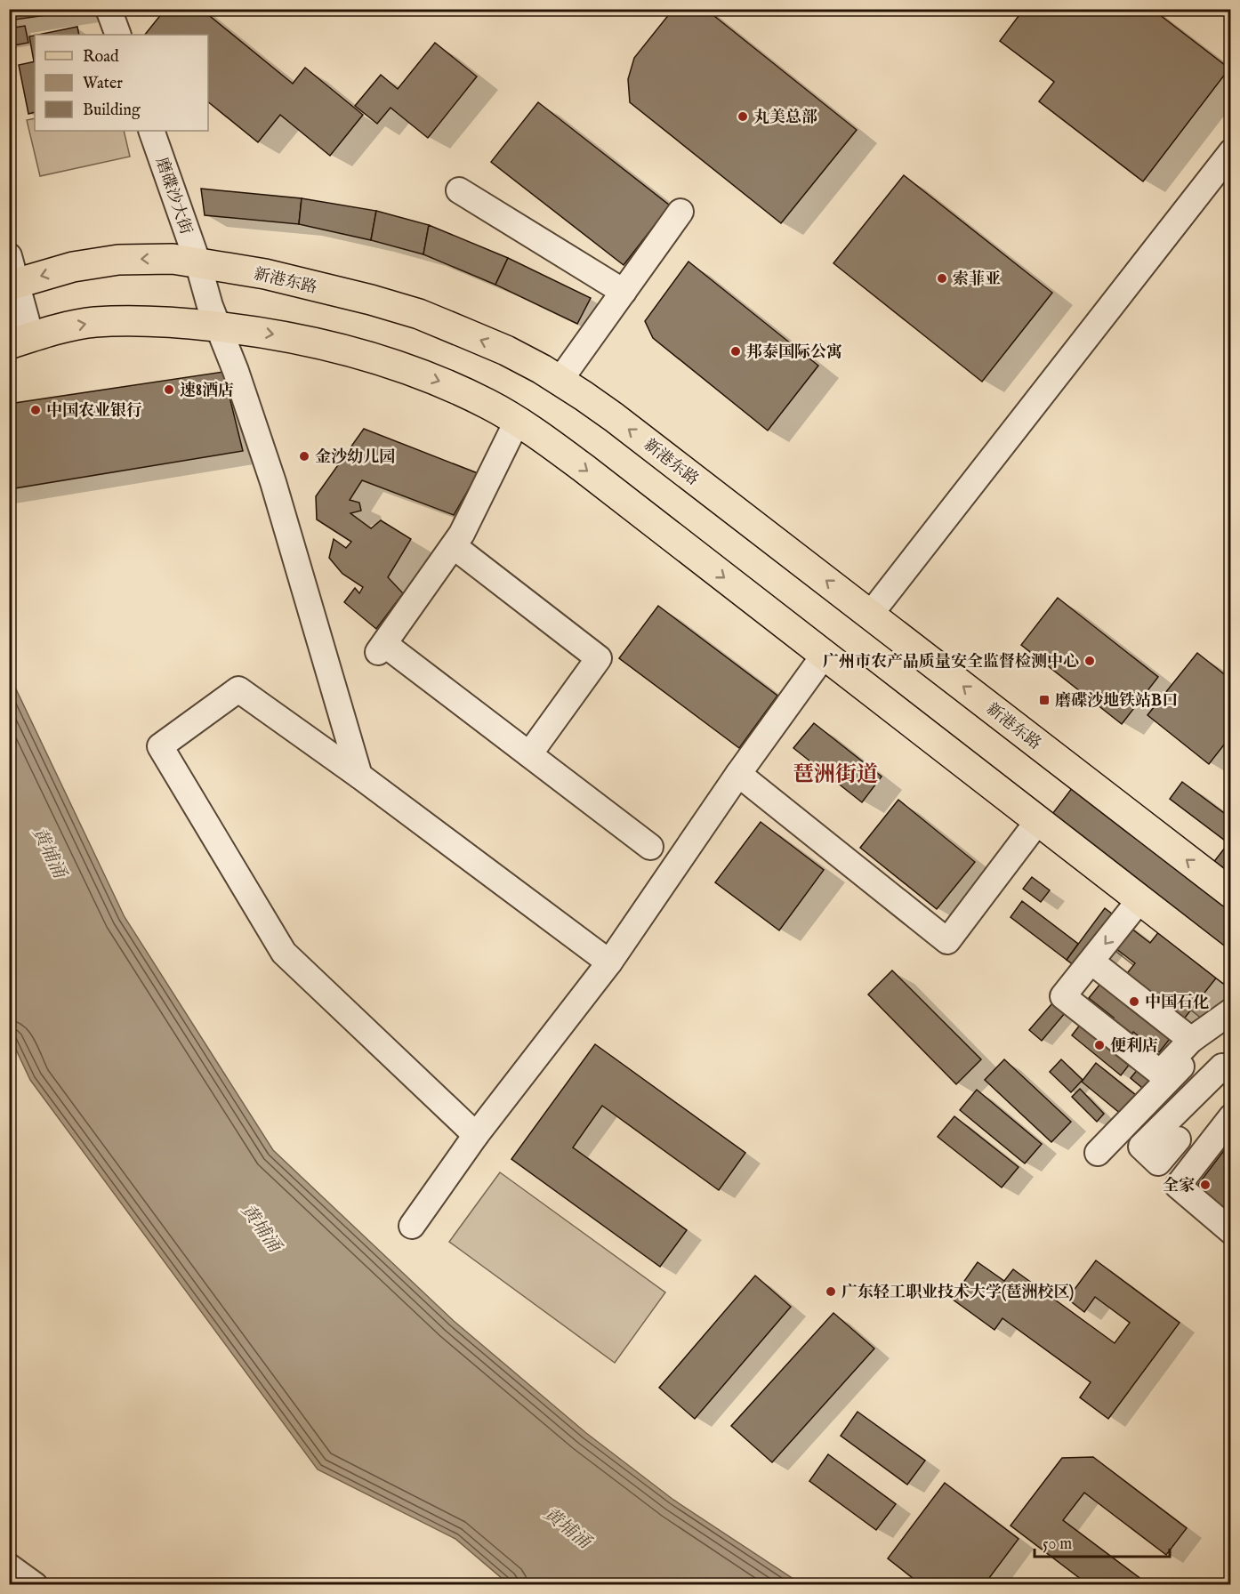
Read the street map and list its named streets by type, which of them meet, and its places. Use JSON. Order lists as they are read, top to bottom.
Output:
{
  "streets": {
    "main road": ["新港东路"],
    "street": ["磨碟沙大街"]
  },
  "crossings": [
    ["磨碟沙大街", "新港东路"]
  ],
  "districts": ["琶洲街道"],
  "water": ["黄埔涌"],
  "places": {
    "other": [
      "丸美总部",
      "索菲亚",
      "邦泰国际公寓",
      "速8酒店",
      "中国农业银行",
      "金沙幼儿园",
      "广州市农产品质量安全监督检测中心",
      "中国石化",
      "便利店",
      "全家",
      "广东轻工职业技术大学(琶洲校区)"
    ],
    "transit": ["磨碟沙地铁站B口"]
  },
  "legend": ["Road", "Water", "Building"],
  "scale_bar": "50 m"
}
